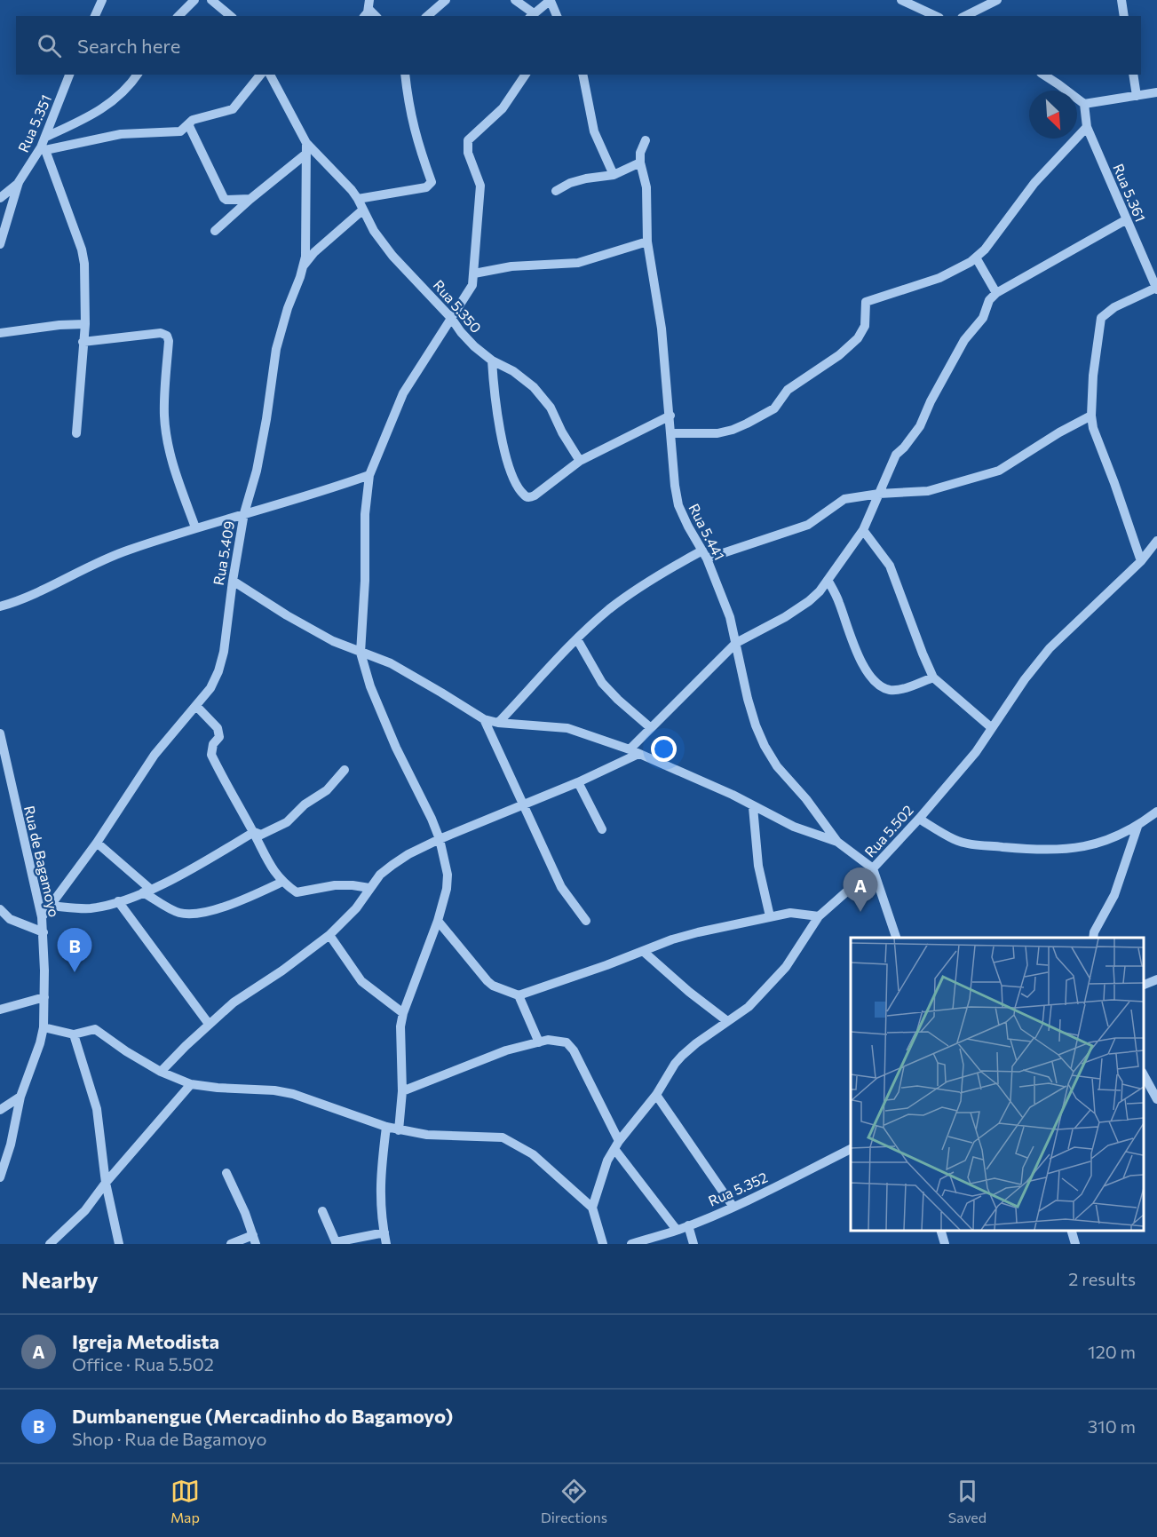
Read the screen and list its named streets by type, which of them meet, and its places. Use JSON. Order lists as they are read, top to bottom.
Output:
{
  "streets": {
    "street": [
      "Rua 5.351",
      "Rua 5.361",
      "Rua 5.350",
      "Rua 5.441",
      "Rua 5.409",
      "Rua 5.502",
      "Rua de Bagamoyo",
      "Rua 5.352"
    ]
  },
  "crossings": [
    ["Rua 5.350", "Rua 5.409"],
    ["Rua 5.409", "Rua de Bagamoyo"]
  ],
  "north": "bottom right",
  "page": {
    "search": "Search here",
    "pins": ["A", "B"],
    "heading": ["Nearby", "2 results"],
    "list": [
      {
        "mark": "A",
        "name": "Igreja Metodista",
        "note": "Office · Rua 5.502",
        "value": "120 m"
      },
      {
        "mark": "B",
        "name": "Dumbanengue (Mercadinho do Bagamoyo)",
        "note": "Shop · Rua de Bagamoyo",
        "value": "310 m"
      }
    ],
    "nav": ["Map", "Directions", "Saved"]
  }
}
